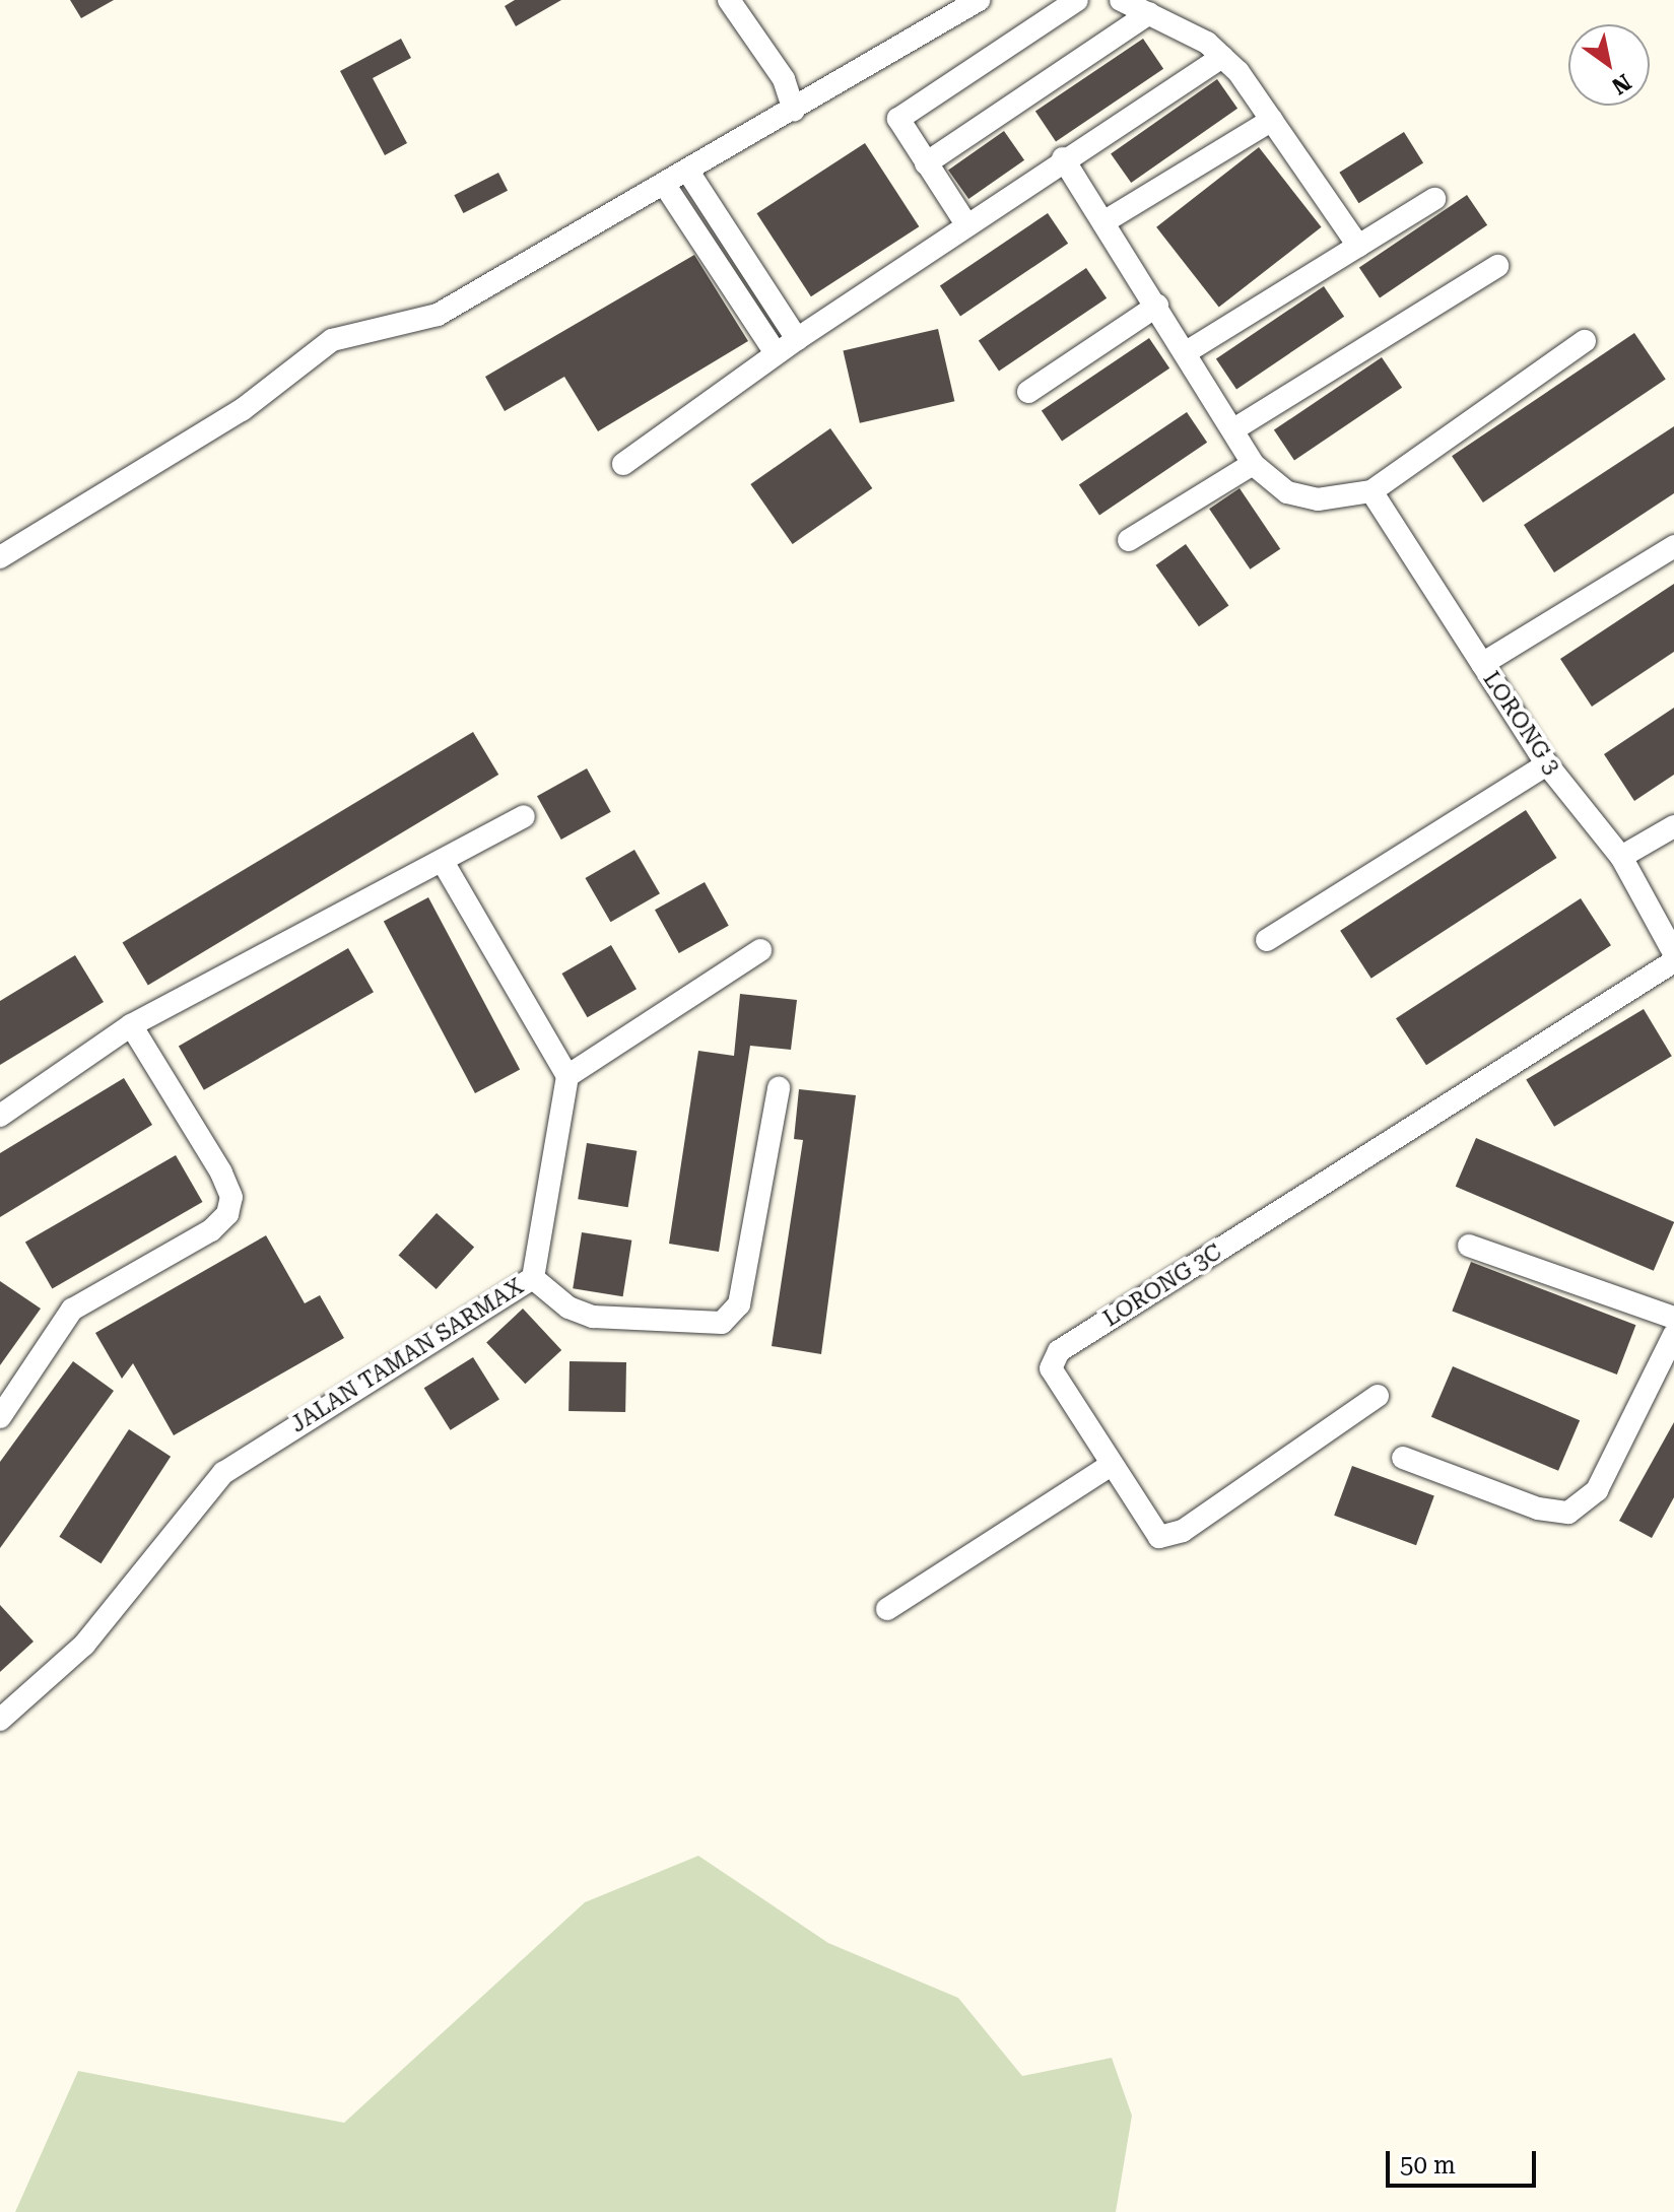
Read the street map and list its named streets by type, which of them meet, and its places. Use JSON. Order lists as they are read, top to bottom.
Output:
{
  "streets": {
    "street": ["LORONG 3", "LORONG 3C", "JALAN TAMAN SARMAX"]
  },
  "scale_bar": "50 m",
  "north": "bottom right"
}
